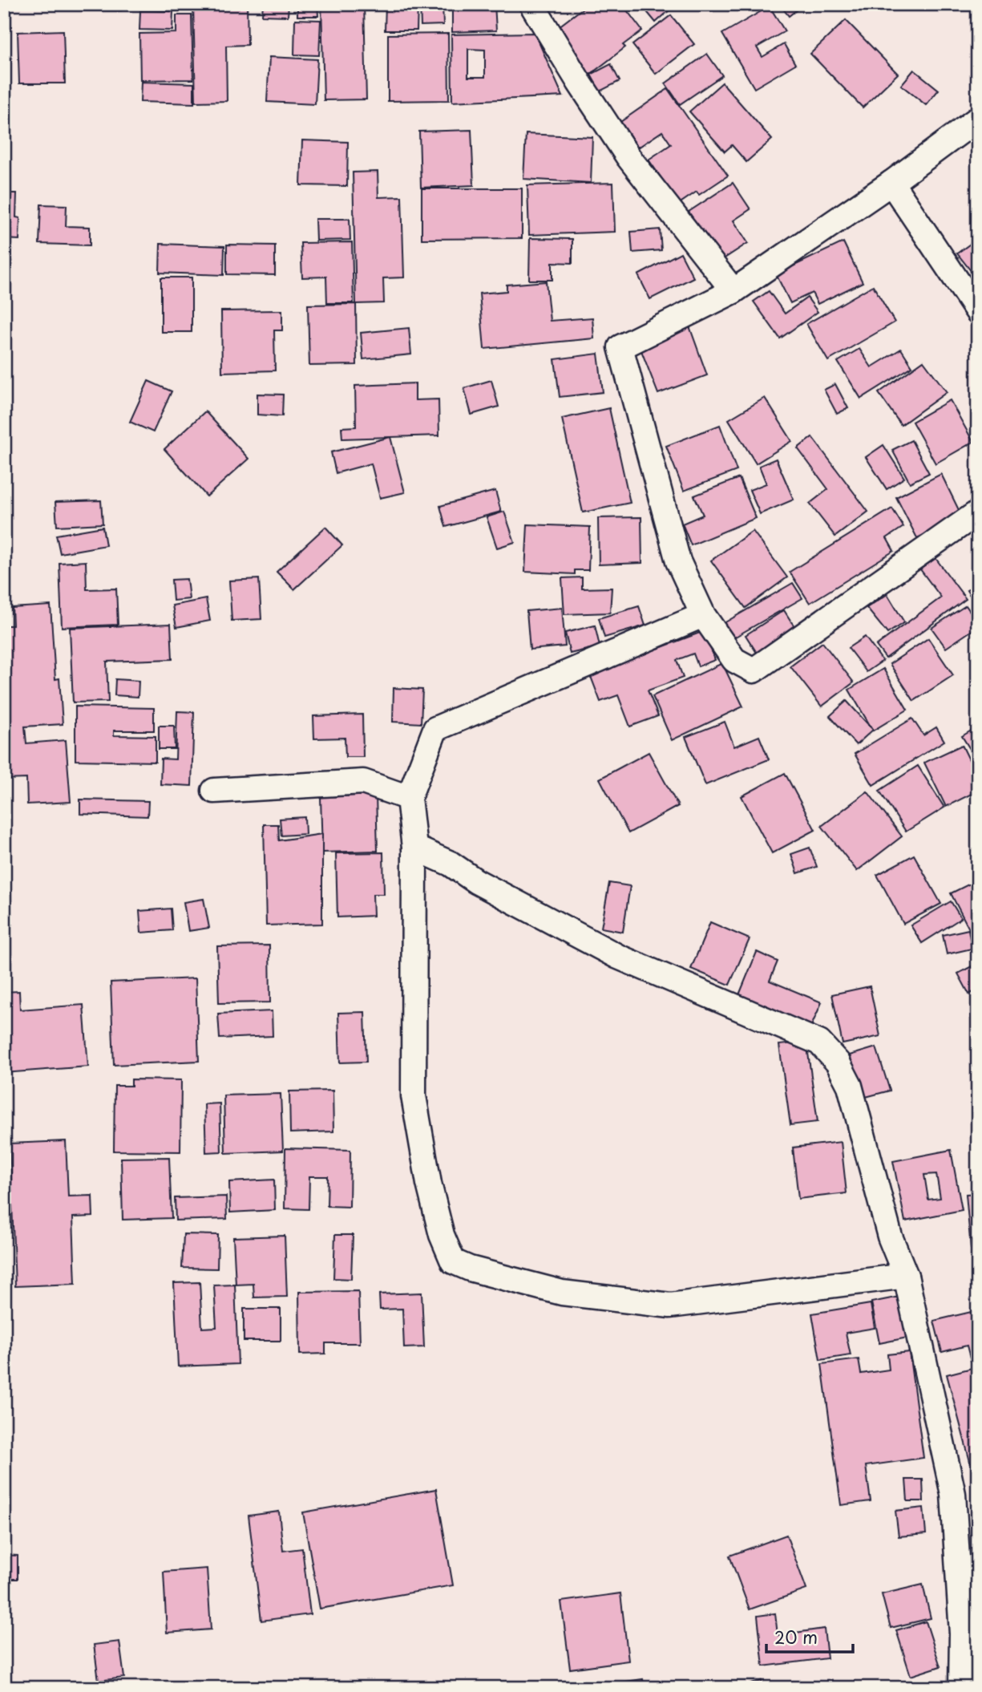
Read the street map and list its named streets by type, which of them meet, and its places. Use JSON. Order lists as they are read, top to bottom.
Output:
{
  "scale_bar": "20 m"
}
